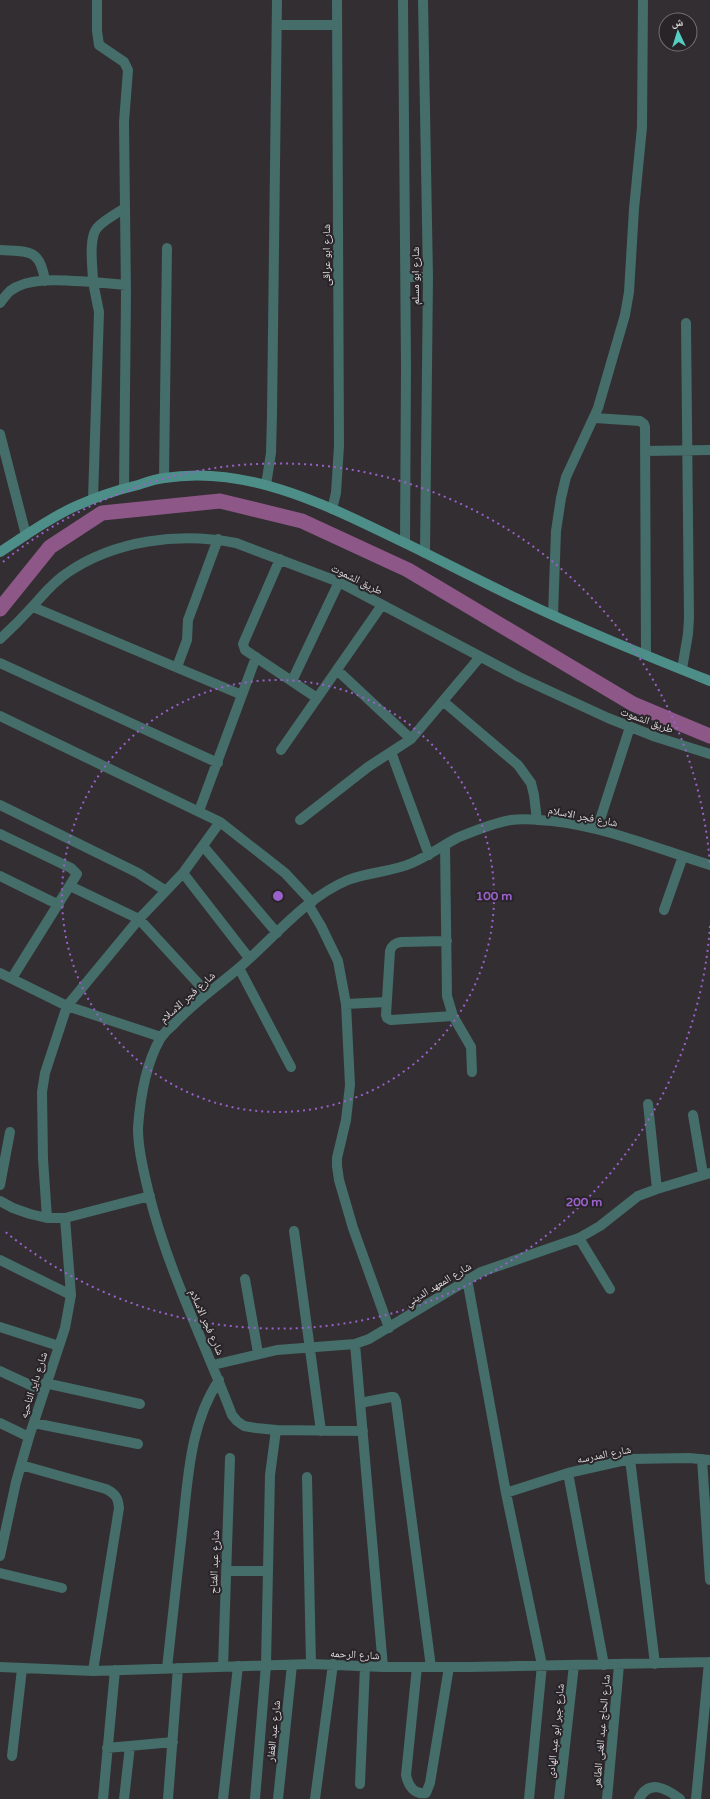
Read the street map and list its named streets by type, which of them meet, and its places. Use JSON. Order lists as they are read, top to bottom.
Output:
{
  "streets": {
    "street": [
      "شارع ابو عراقى",
      "شارع ابو مسلم",
      "طريق الشموت",
      "شارع فجر الاسلام",
      "شارع المعهد الديني",
      "شارع داير الناحيه",
      "شارع المدرسه",
      "شارع عبد الفتاح",
      "شارع الرحمه",
      "شارع عبد الغفار",
      "شارع جبر ابو عبد الهادى",
      "شارع الحاج عبد الغنى الطاهر"
    ]
  },
  "crossings": [
    ["شارع فجر الاسلام", "شارع المعهد الديني"],
    ["شارع عبد الفتاح", "شارع الرحمه"],
    ["شارع الرحمه", "شارع عبد الغفار"],
    ["شارع الرحمه", "شارع جبر ابو عبد الهادى"],
    ["شارع الرحمه", "شارع الحاج عبد الغنى الطاهر"]
  ],
  "north": "top",
  "rings": ["100 m", "200 m"]
}
